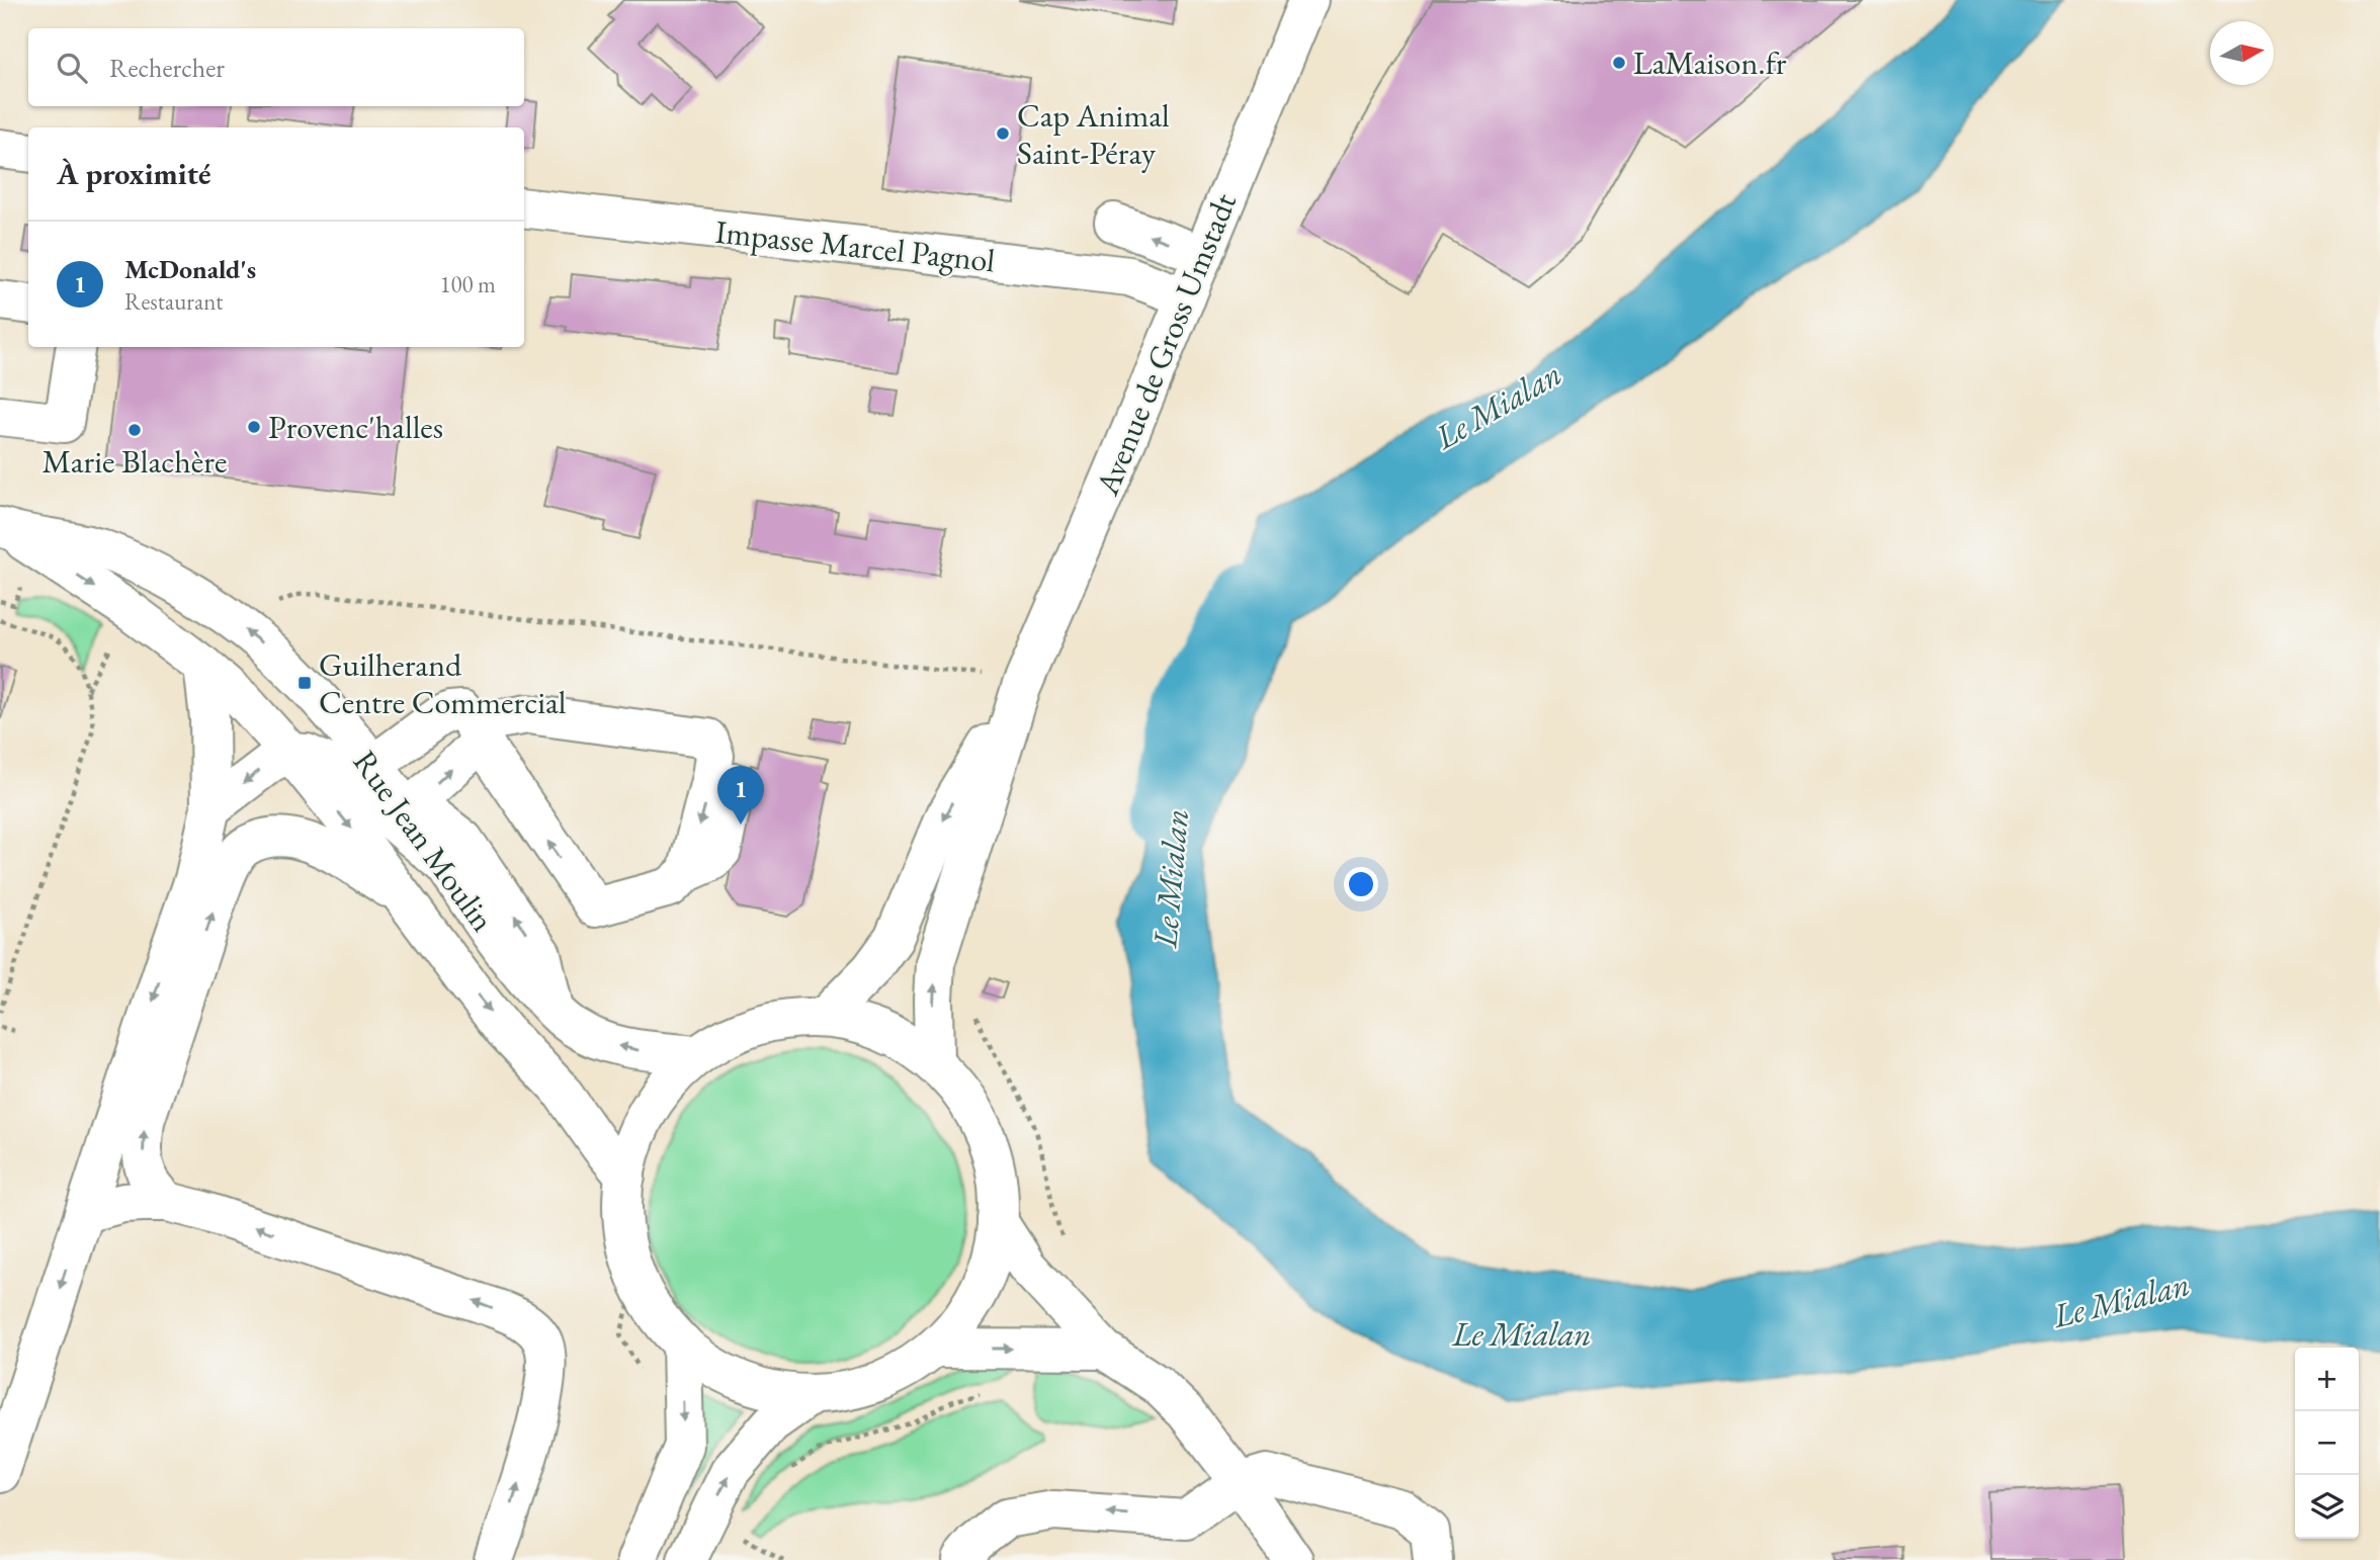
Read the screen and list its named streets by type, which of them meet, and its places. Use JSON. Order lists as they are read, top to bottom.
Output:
{
  "streets": {
    "main road": ["Impasse Marcel Pagnol", "Avenue de Gross Umstadt", "Rue Jean Moulin"]
  },
  "crossings": [
    ["Impasse Marcel Pagnol", "Avenue de Gross Umstadt"]
  ],
  "water": ["Le Mialan"],
  "places": {
    "other": [
      "LaMaison.fr",
      "Cap Animal Saint-Péray",
      "Provenc'halles",
      "Marie Blachère"
    ],
    "transit": ["Guilherand Centre Commercial"]
  },
  "north": "right",
  "page": {
    "search": "Rechercher",
    "heading": "À proximité",
    "list": [
      {
        "mark": "1",
        "name": "McDonald's",
        "note": "Restaurant",
        "value": "100 m"
      }
    ],
    "pins": "1",
    "map_buttons": ["+", "−"]
  }
}
